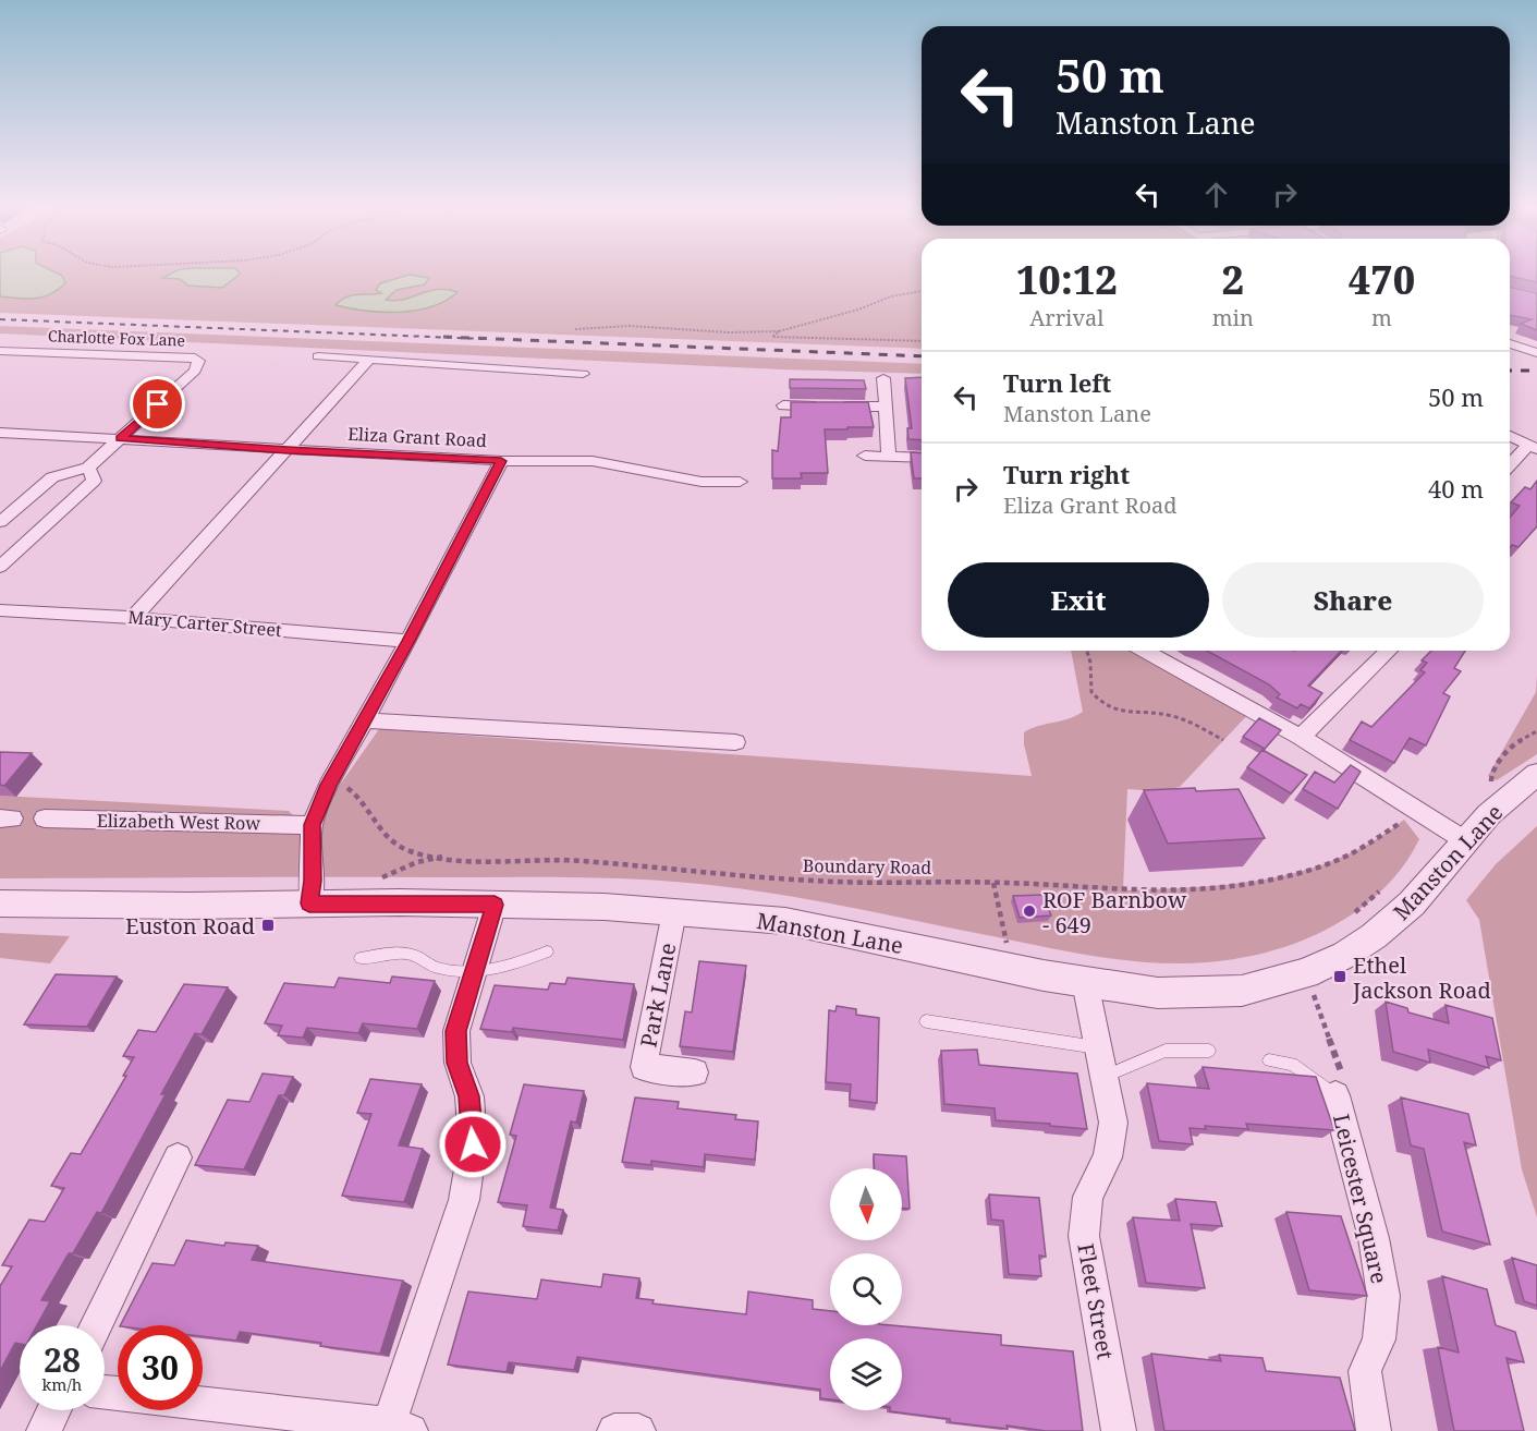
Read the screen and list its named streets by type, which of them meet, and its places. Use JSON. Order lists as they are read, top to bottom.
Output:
{
  "streets": {
    "street": [
      "Charlotte Fox Lane",
      "Eliza Grant Road",
      "Mary Carter Street",
      "Elizabeth West Row",
      "Manston Lane",
      "Park Lane",
      "Leicester Square",
      "Fleet Street"
    ],
    "path": ["Boundary Road"]
  },
  "crossings": [
    ["Charlotte Fox Lane", "Eliza Grant Road"],
    ["Eliza Grant Road", "Mary Carter Street"],
    ["Eliza Grant Road", "Elizabeth West Row"],
    ["Eliza Grant Road", "Manston Lane"],
    ["Eliza Grant Road", "Boundary Road"],
    ["Manston Lane", "Park Lane"],
    ["Manston Lane", "Leicester Square"],
    ["Manston Lane", "Fleet Street"]
  ],
  "places": {
    "other": ["ROF Barnbow - 649"],
    "transit": ["Euston Road", "Ethel Jackson Road"]
  },
  "north": "bottom",
  "page": {
    "turn": ["50 m", "Manston Lane"],
    "eta": [
      "10:12",
      "Arrival",
      "2",
      "min",
      "470",
      "m"
    ],
    "list": [
      {
        "name": "Turn left",
        "note": "Manston Lane",
        "value": "50 m"
      },
      {
        "name": "Turn right",
        "note": "Eliza Grant Road",
        "value": "40 m"
      }
    ],
    "buttons": ["Exit", "Share"],
    "speed": "28 km/h",
    "limit": "30"
  }
}
